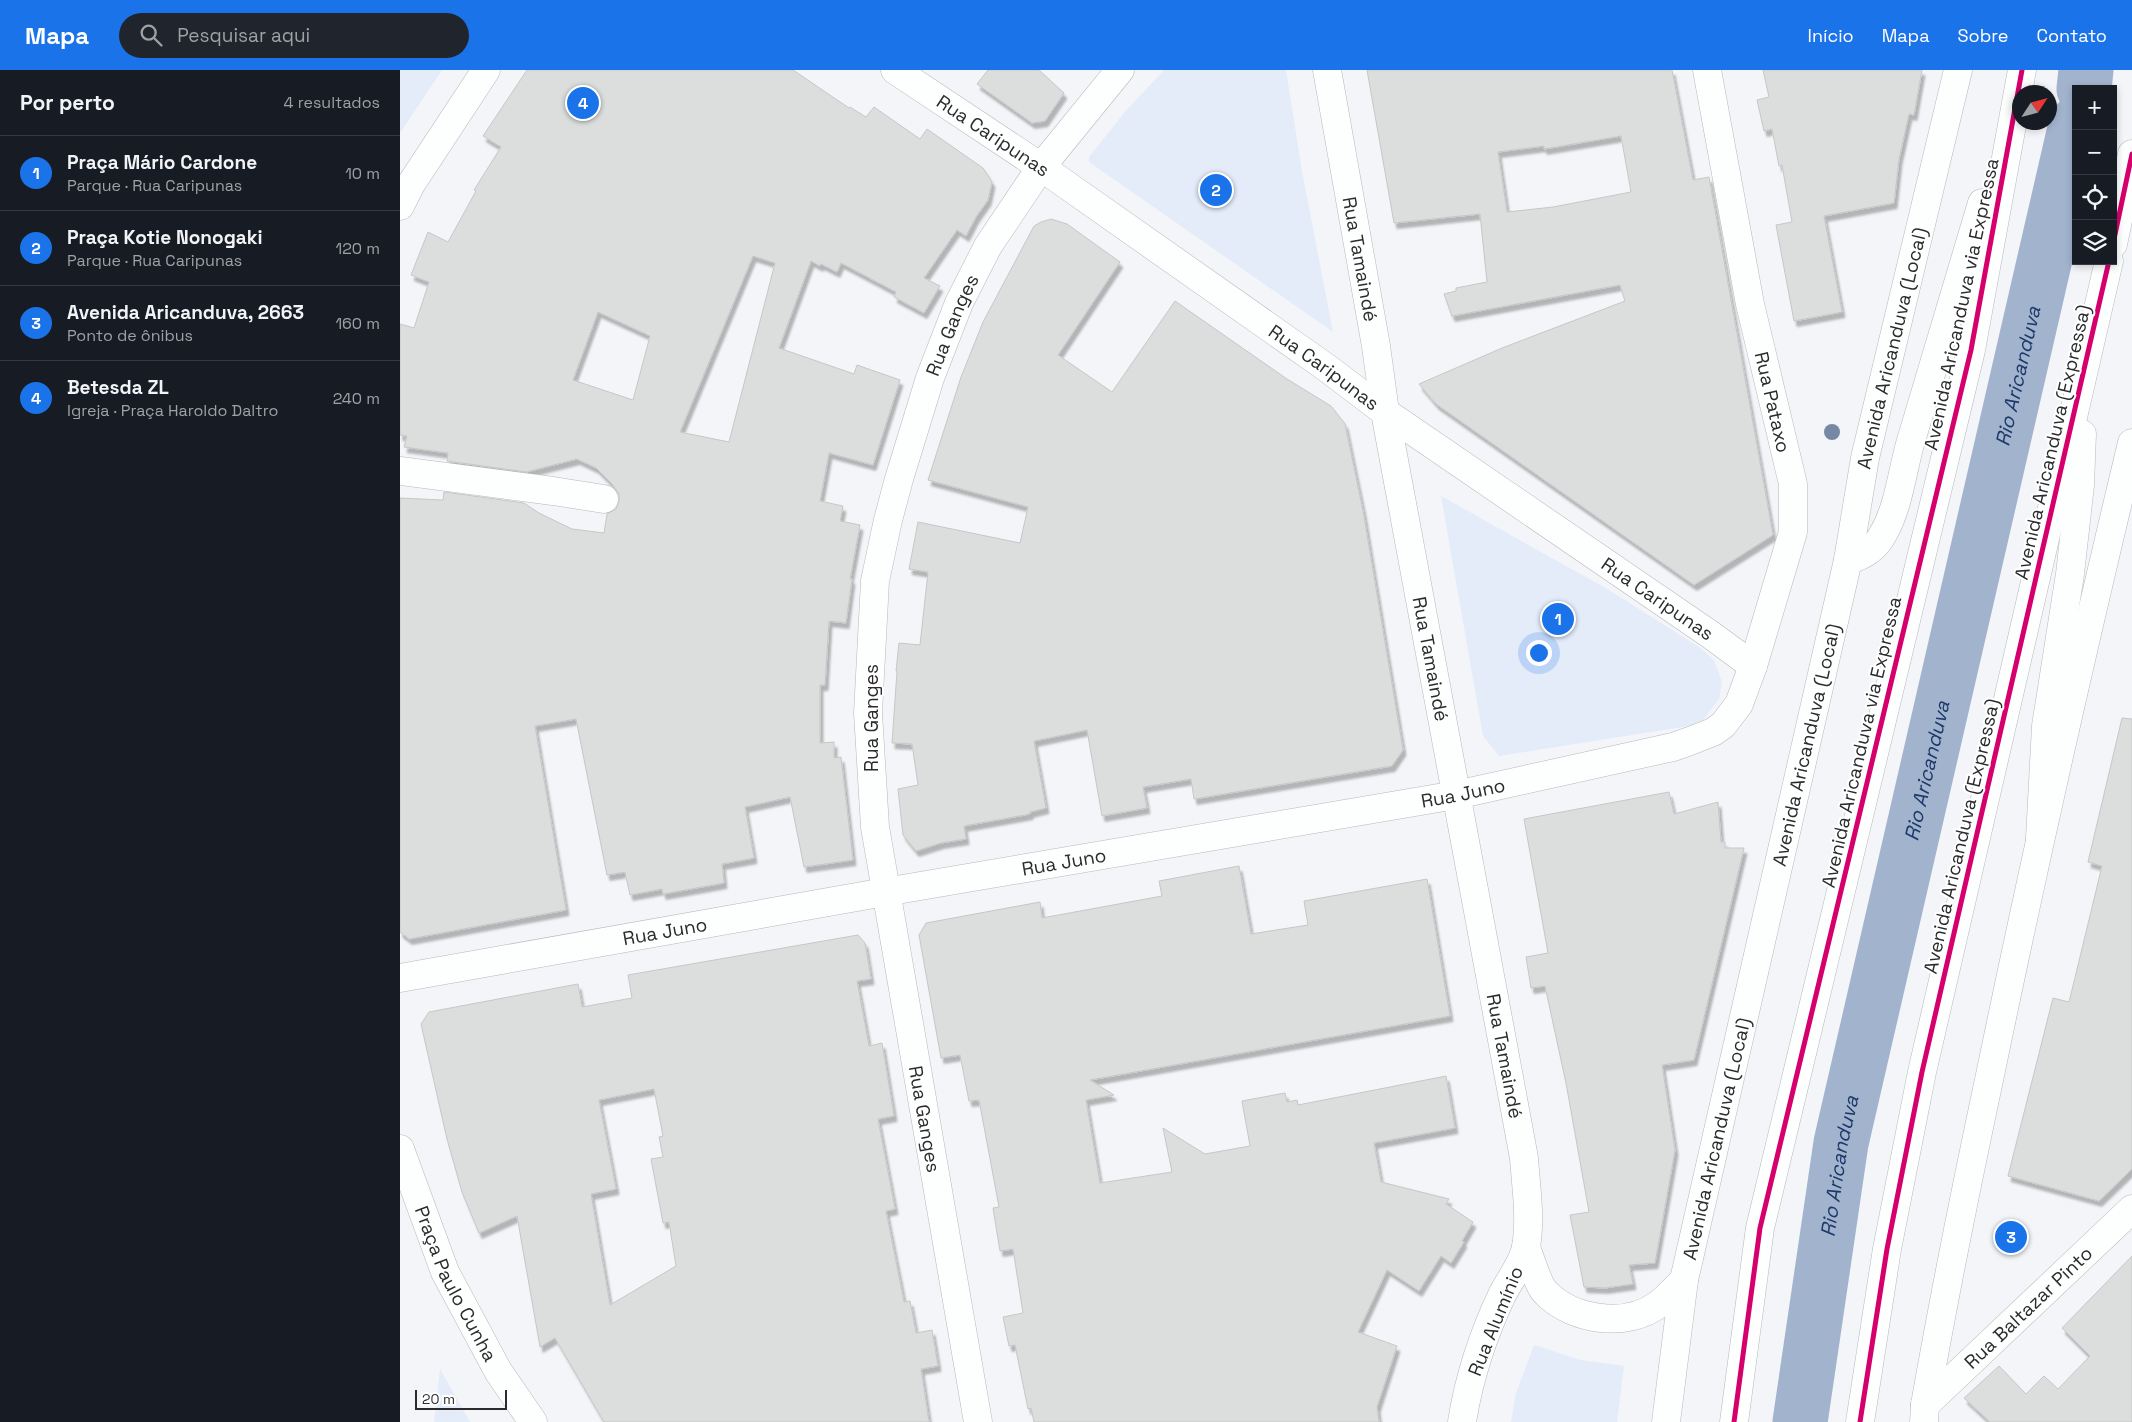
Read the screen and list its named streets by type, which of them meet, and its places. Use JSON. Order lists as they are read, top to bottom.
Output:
{
  "streets": {
    "main road": [
      "Rua Caripunas",
      "Rua Tamaindé",
      "Avenida Aricanduva via Expressa",
      "Rua Ganges",
      "Avenida Aricanduva (Local)",
      "Rua Pataxo",
      "Avenida Aricanduva (Expressa)",
      "Rua Juno",
      "Praça Paulo Cunha",
      "Rua Baltazar Pinto",
      "Rua Alumínio"
    ]
  },
  "crossings": [
    ["Rua Caripunas", "Rua Tamaindé"],
    ["Rua Caripunas", "Rua Ganges"],
    ["Rua Caripunas", "Rua Pataxo"],
    ["Rua Tamaindé", "Rua Juno"],
    ["Rua Tamaindé", "Rua Alumínio"],
    ["Rua Ganges", "Rua Juno"],
    ["Avenida Aricanduva (Local)", "Rua Alumínio"],
    ["Rua Pataxo", "Rua Juno"]
  ],
  "water": ["Rio Aricanduva"],
  "scale_bar": "20 m",
  "north": "top right",
  "page": {
    "header": "Mapa",
    "search": "Pesquisar aqui",
    "nav": [
      "Início",
      "Mapa",
      "Sobre",
      "Contato"
    ],
    "heading": ["Por perto", "4 resultados"],
    "map_buttons": ["+", "−"],
    "pins": [
      "4",
      "2",
      "1",
      "3"
    ],
    "list": [
      {
        "mark": "1",
        "name": "Praça Mário Cardone",
        "note": "Parque · Rua Caripunas",
        "value": "10 m"
      },
      {
        "mark": "2",
        "name": "Praça Kotie Nonogaki",
        "note": "Parque · Rua Caripunas",
        "value": "120 m"
      },
      {
        "mark": "3",
        "name": "Avenida Aricanduva, 2663",
        "note": "Ponto de ônibus",
        "value": "160 m"
      },
      {
        "mark": "4",
        "name": "Betesda ZL",
        "note": "Igreja · Praça Haroldo Daltro",
        "value": "240 m"
      }
    ],
    "scale": "20 m"
  }
}
